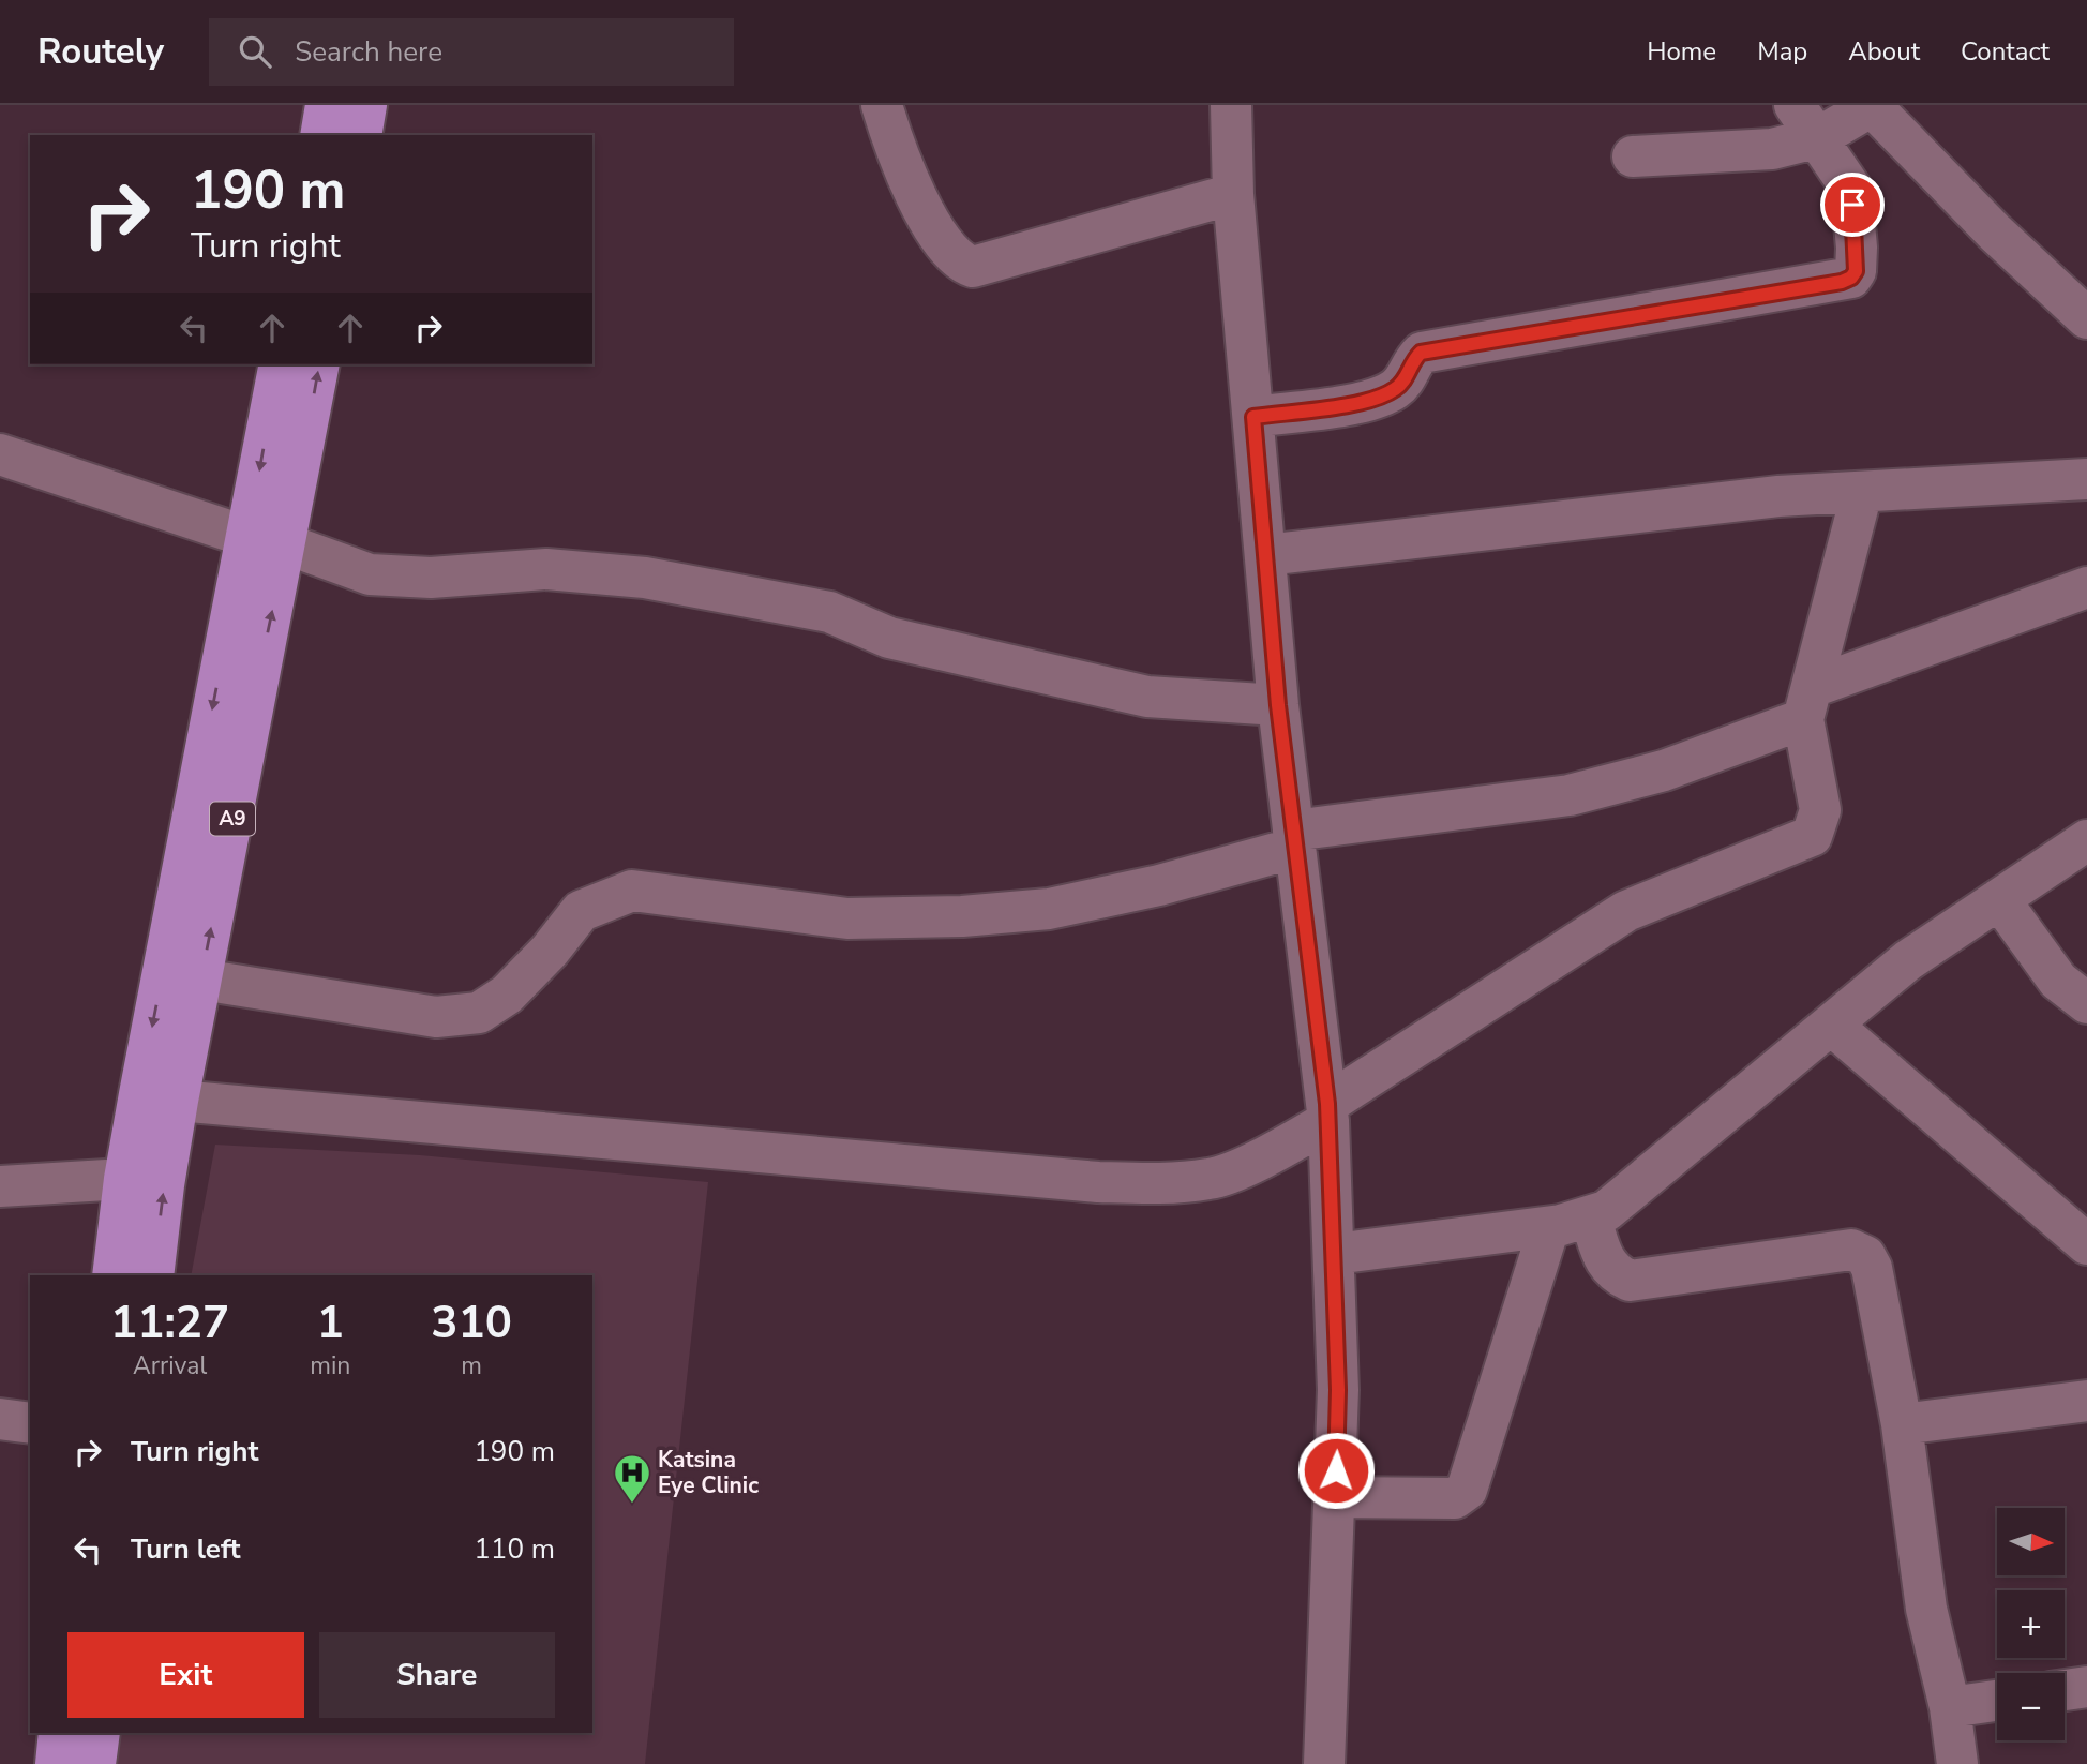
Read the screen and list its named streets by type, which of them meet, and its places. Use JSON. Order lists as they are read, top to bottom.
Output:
{
  "streets": {
    "highway": ["A9"]
  },
  "places": {
    "hospital": ["Katsina Eye Clinic"]
  },
  "north": "right",
  "page": {
    "header": "Routely",
    "search": "Search here",
    "nav": [
      "Home",
      "Map",
      "About",
      "Contact"
    ],
    "turn": ["190 m", "Turn right"],
    "eta": [
      "11:27",
      "Arrival",
      "1",
      "min",
      "310",
      "m"
    ],
    "list": [
      {
        "name": "Turn right",
        "value": "190 m"
      },
      {
        "name": "Turn left",
        "value": "110 m"
      }
    ],
    "map_buttons": ["+", "−"],
    "buttons": ["Exit", "Share"]
  }
}
